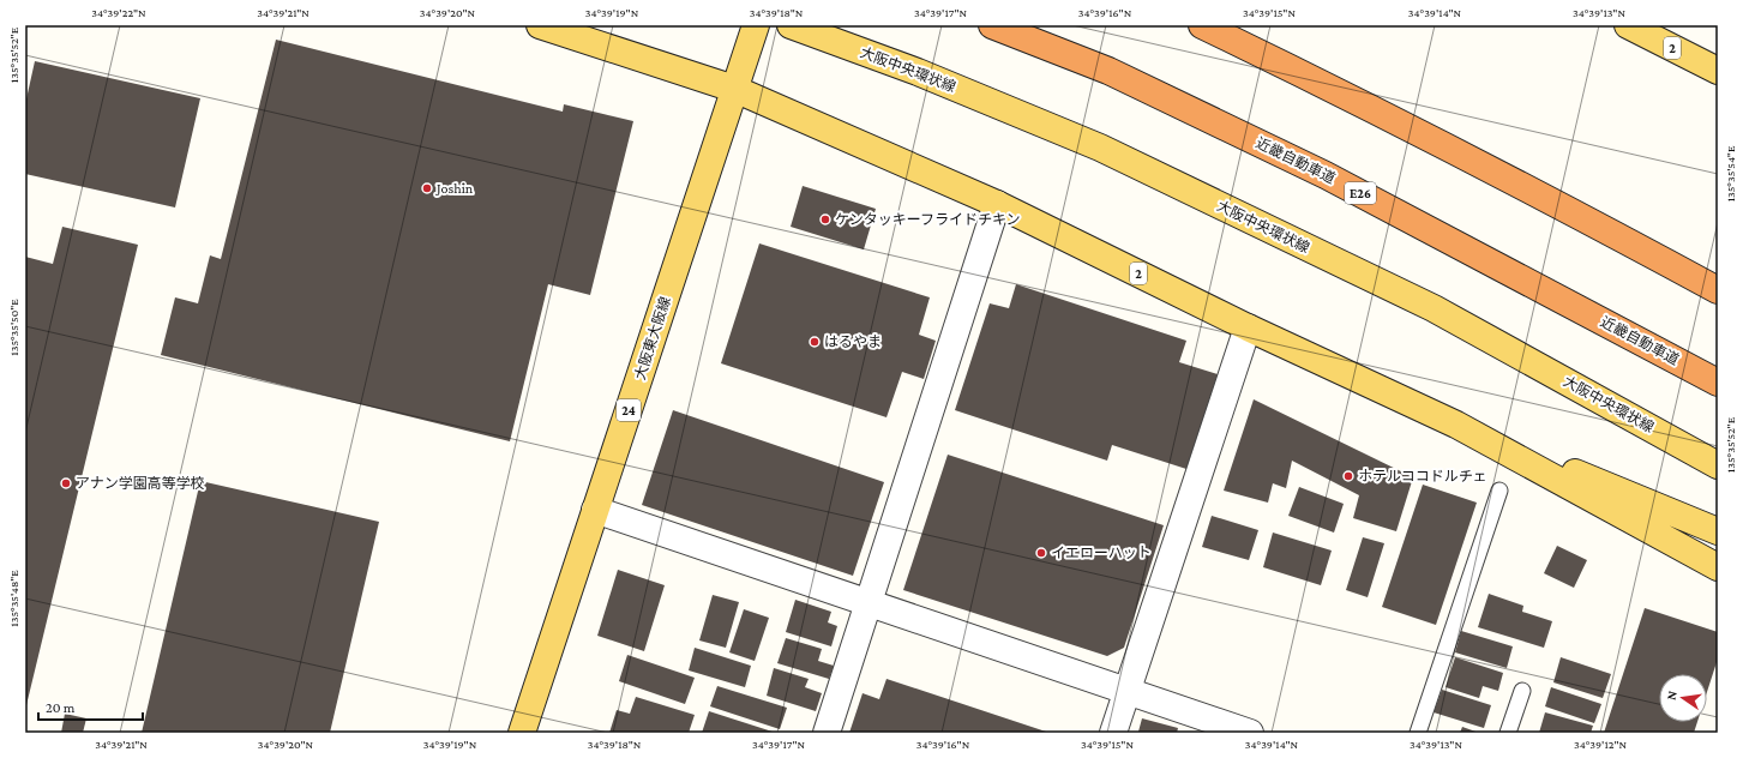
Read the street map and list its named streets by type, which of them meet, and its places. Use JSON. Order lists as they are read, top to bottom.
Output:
{
  "streets": {
    "highway": ["近畿自動車道", "E26"],
    "main road": [
      "2",
      "大阪中央環状線",
      "大阪東大阪線",
      "24"
    ]
  },
  "crossings": [
    ["2", "大阪東大阪線"]
  ],
  "places": [
    "Joshin",
    "ケンタッキーフライドチキン",
    "はるやま",
    "ホテルココドルチェ",
    "アナン学園高等学校",
    "イエローハット"
  ],
  "scale_bar": "20 m",
  "north": "left",
  "coordinates": [
    "34°39'22\"N",
    "34°39'21\"N",
    "34°39'20\"N",
    "34°39'19\"N",
    "34°39'18\"N",
    "34°39'17\"N",
    "34°39'16\"N",
    "34°39'15\"N",
    "34°39'14\"N",
    "34°39'13\"N",
    "135°35'52\"E",
    "135°35'54\"E",
    "135°35'50\"E",
    "135°35'48\"E",
    "34°39'12\"N"
  ]
}
